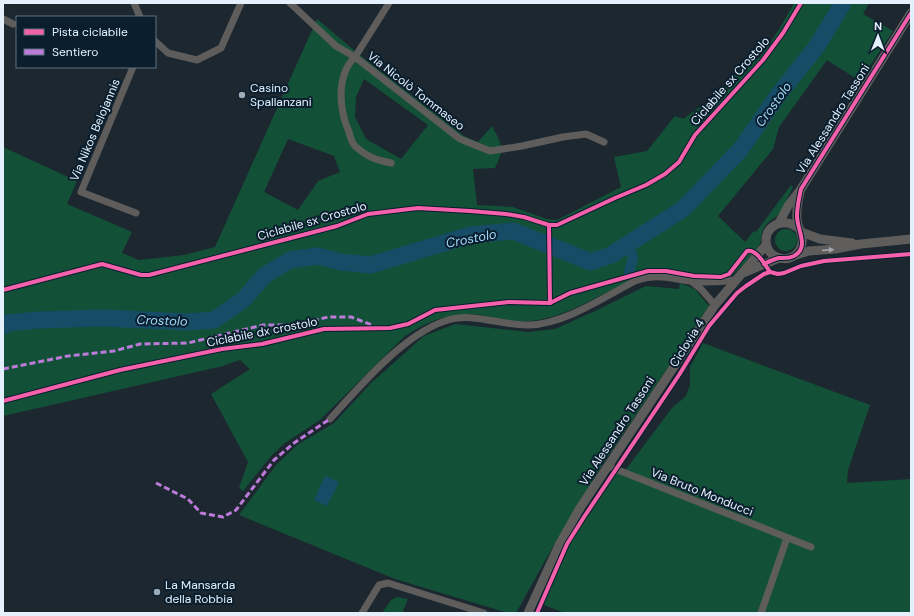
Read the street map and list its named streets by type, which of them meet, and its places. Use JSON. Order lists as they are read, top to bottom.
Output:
{
  "streets": {
    "street": [
      "Via Nicolò Tommaseo",
      "Via Alessandro Tassoni",
      "Via Nikos Belojannis",
      "Via Bruto Monducci"
    ],
    "cycle path": ["Ciclabile sx Crostolo", "Ciclabile dx crostolo", "Ciclovia 4"]
  },
  "crossings": [
    ["Via Alessandro Tassoni", "Via Bruto Monducci"]
  ],
  "water": ["Crostolo"],
  "places": ["Casino Spallanzani", "La Mansarda della Robbia"],
  "legend": ["Pista ciclabile", "Sentiero"],
  "north": "top"
}
